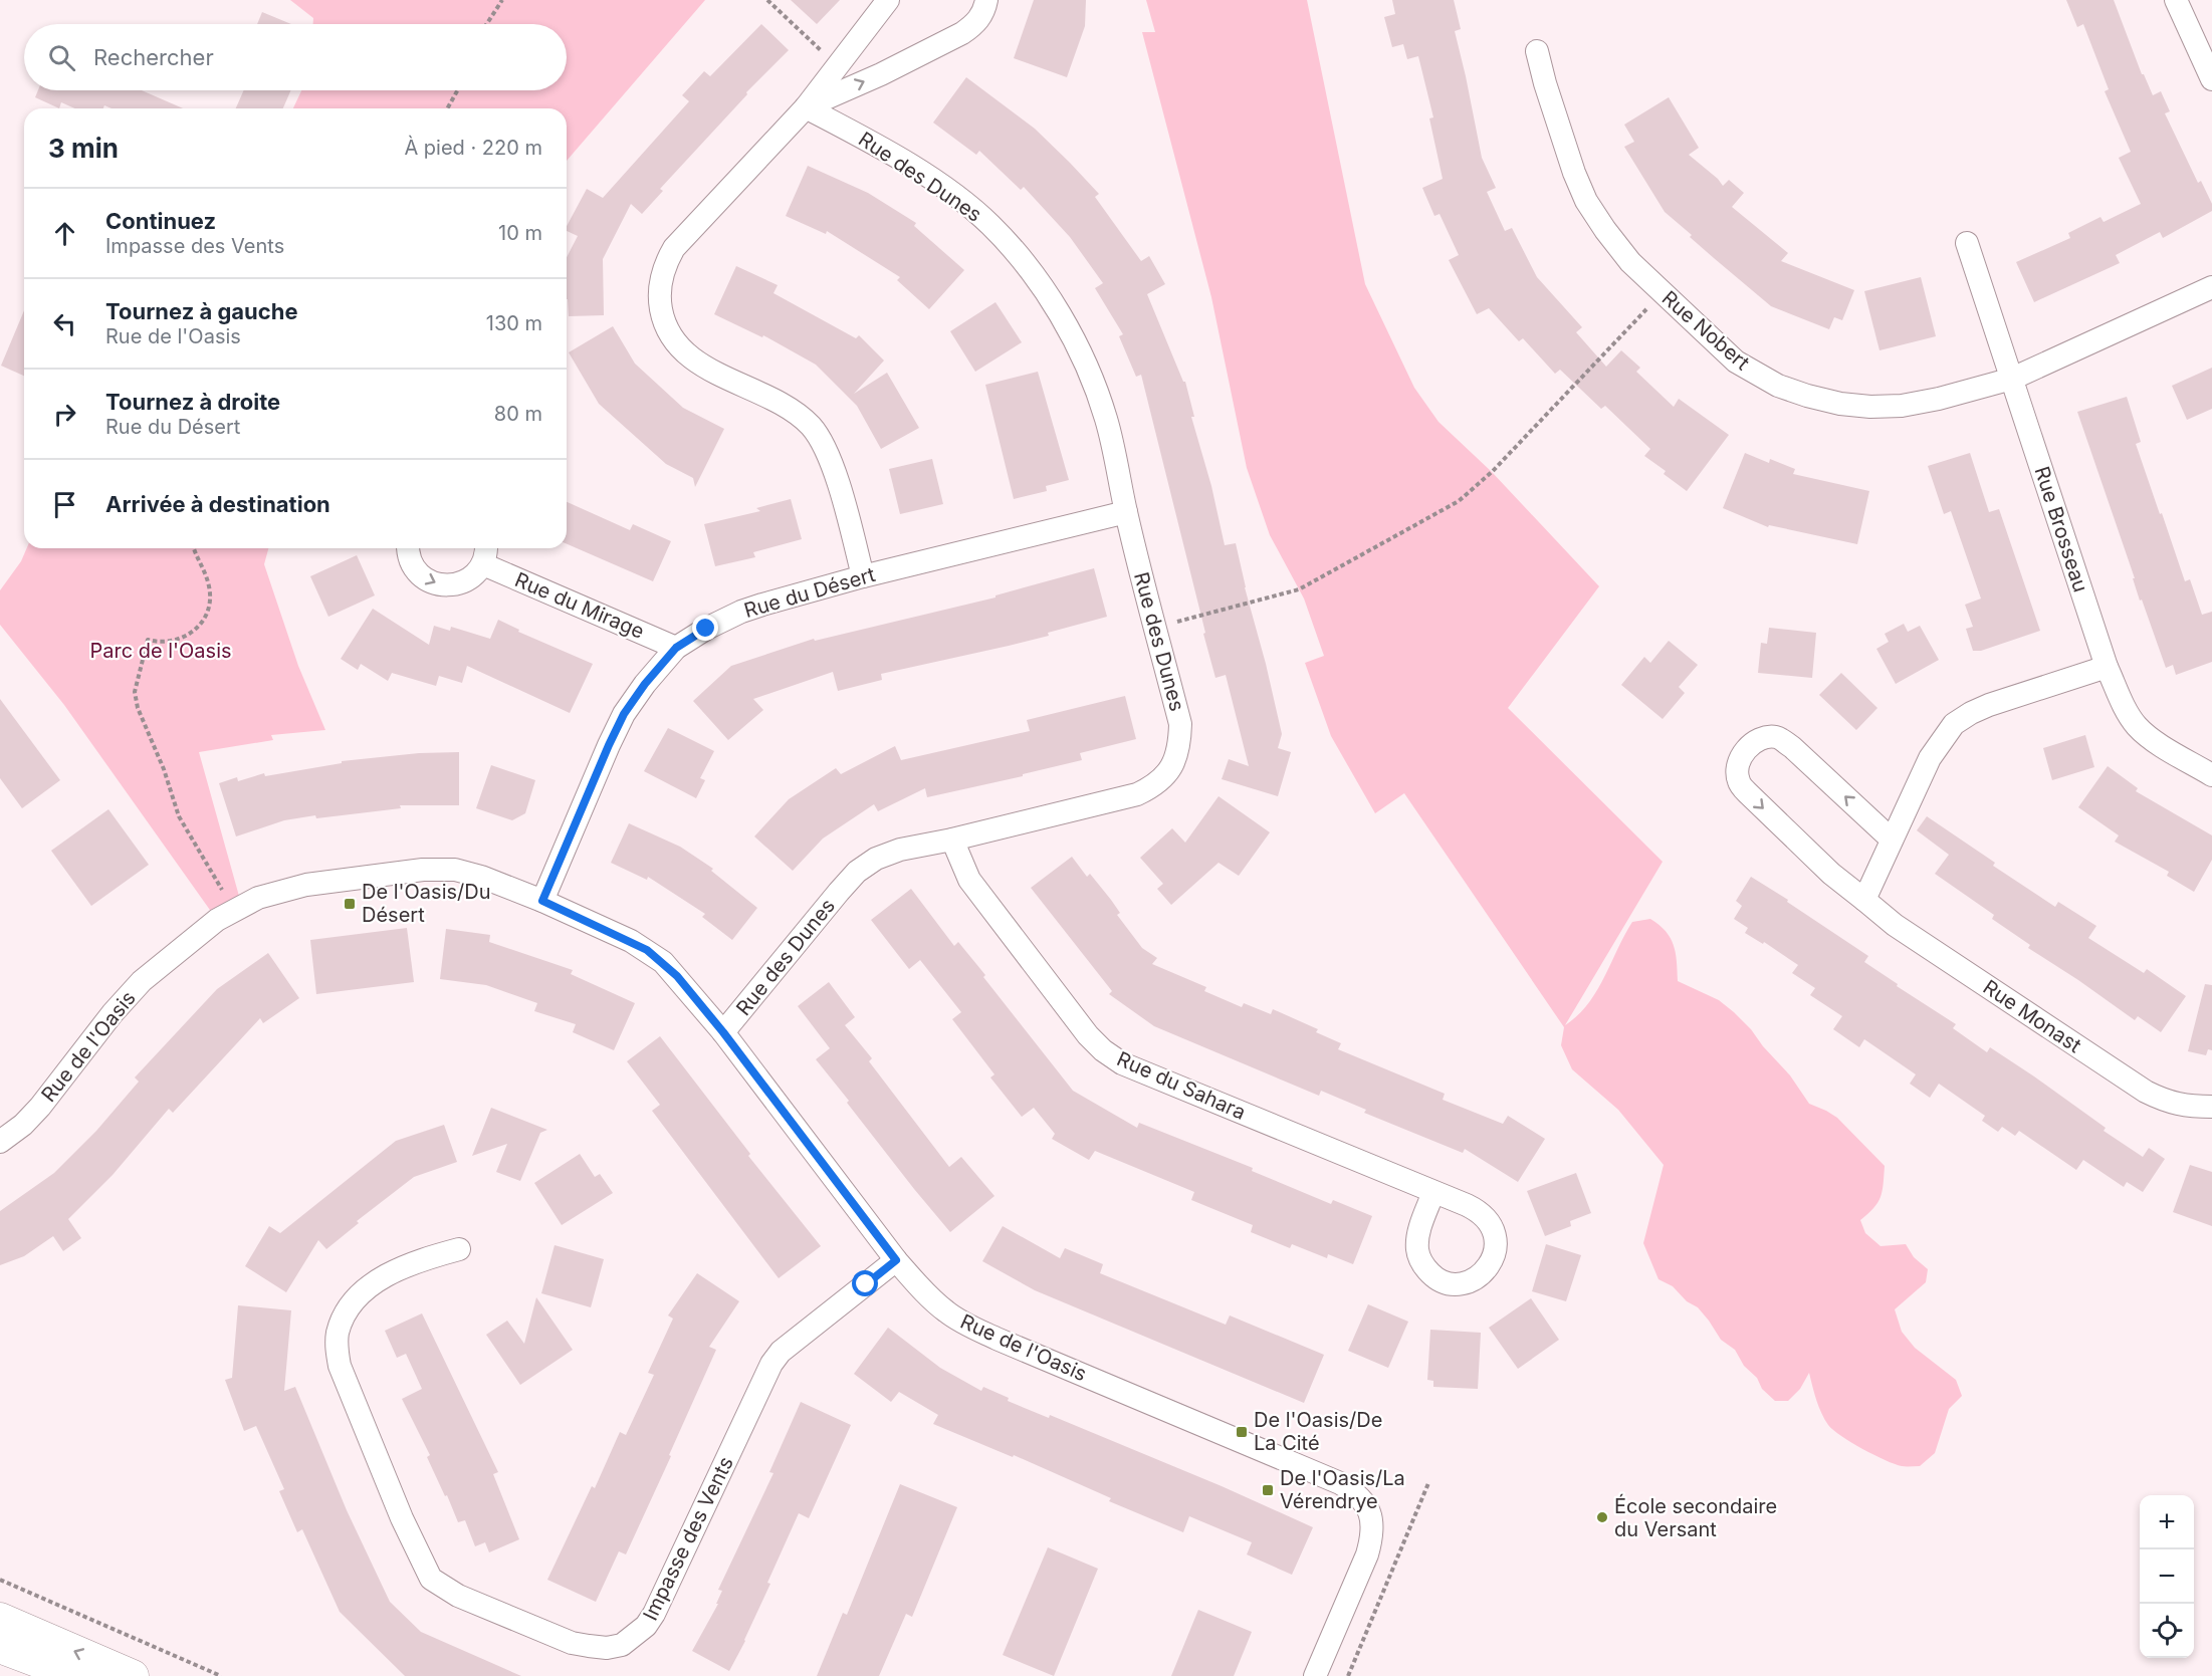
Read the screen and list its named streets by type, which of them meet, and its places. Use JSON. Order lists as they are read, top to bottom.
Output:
{
  "streets": {
    "street": [
      "Rue des Dunes",
      "Rue Nobert",
      "Rue Brosseau",
      "Rue du Désert",
      "Rue du Mirage",
      "Rue Monast",
      "Rue de l'Oasis",
      "Rue du Sahara",
      "Impasse des Vents"
    ]
  },
  "crossings": [
    ["Rue des Dunes", "Rue du Désert"],
    ["Rue des Dunes", "Rue de l'Oasis"],
    ["Rue des Dunes", "Rue du Sahara"],
    ["Rue Nobert", "Rue Brosseau"],
    ["Rue du Désert", "Rue du Mirage"],
    ["Rue du Désert", "Rue de l'Oasis"],
    ["Rue de l'Oasis", "Impasse des Vents"]
  ],
  "parks": ["Parc de l'Oasis"],
  "places": {
    "transit": ["De l'Oasis/Du Désert", "De l'Oasis/De La Cité", "De l'Oasis/La Vérendrye"],
    "other": ["École secondaire du Versant"]
  },
  "page": {
    "search": "Rechercher",
    "heading": ["3 min", "À pied · 220 m"],
    "list": [
      ["Continuez", "Impasse des Vents", "10 m"],
      ["Tournez à gauche", "Rue de l'Oasis", "130 m"],
      ["Tournez à droite", "Rue du Désert", "80 m"],
      "Arrivée à destination"
    ],
    "map_buttons": ["+", "−"]
  }
}
